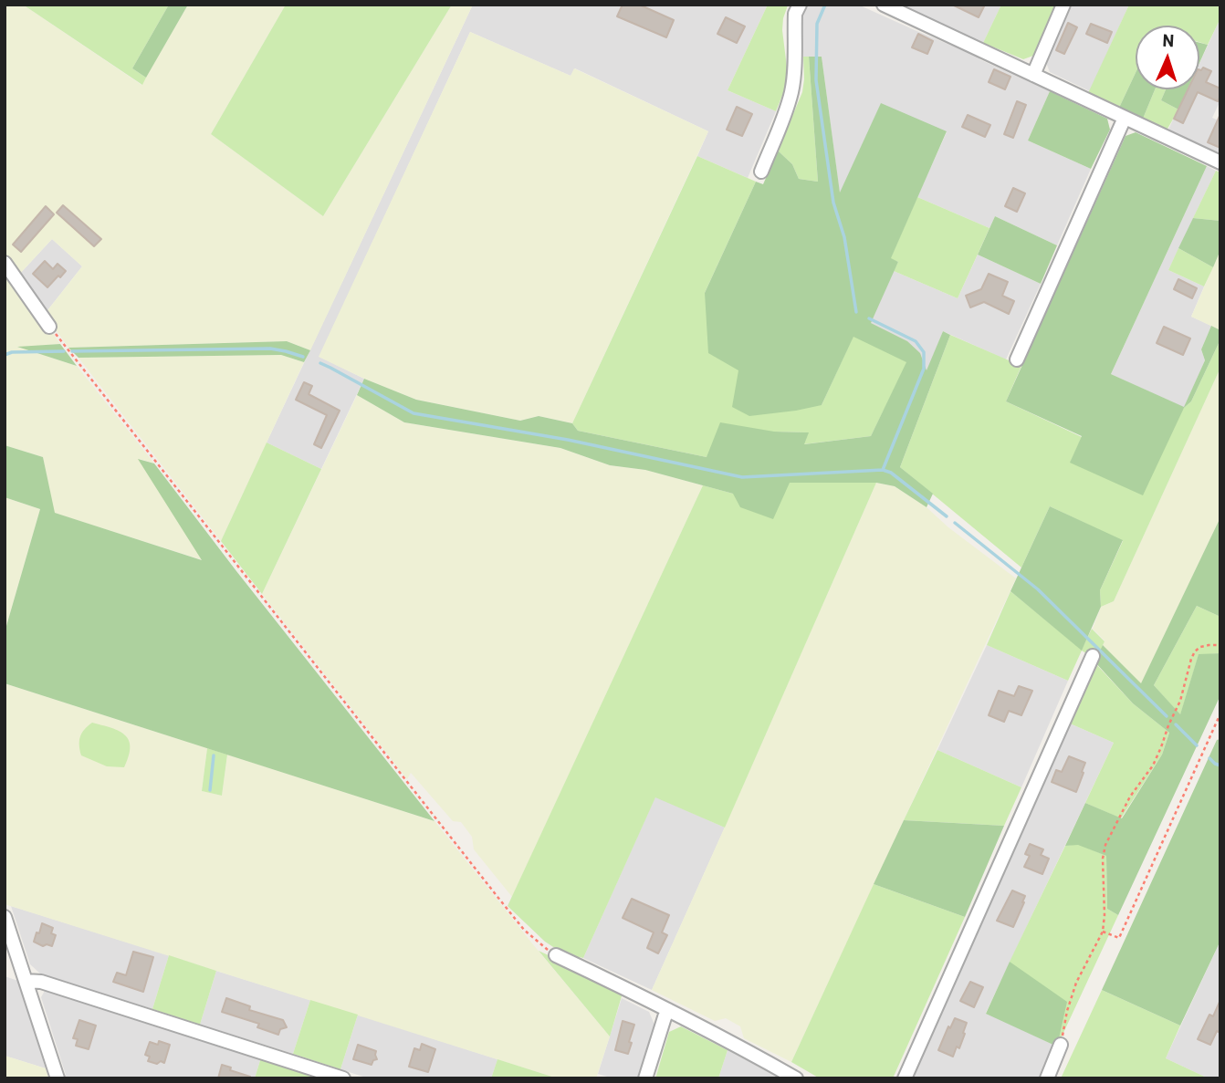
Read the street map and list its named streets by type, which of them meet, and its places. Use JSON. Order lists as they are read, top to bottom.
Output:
{
  "north": "top"
}
